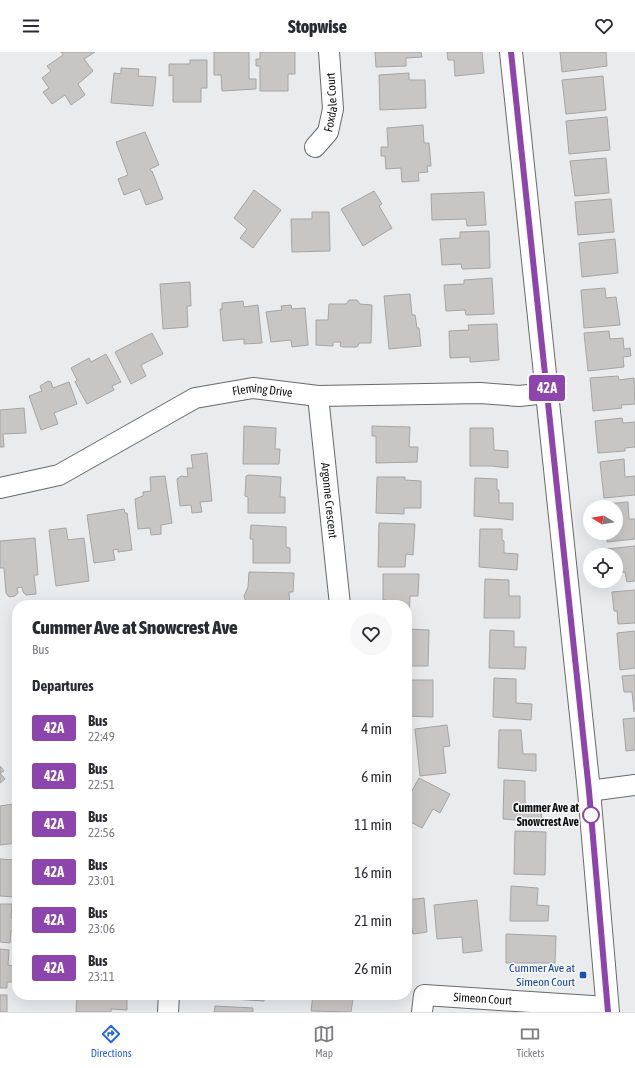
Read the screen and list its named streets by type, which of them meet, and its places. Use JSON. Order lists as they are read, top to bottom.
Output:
{
  "streets": {
    "street": [
      "Foxdale Court",
      "Fleming Drive",
      "Argonne Crescent",
      "Simeon Court"
    ]
  },
  "crossings": [
    ["Fleming Drive", "Argonne Crescent"]
  ],
  "places": {
    "other": ["Cummer Ave at Snowcrest Ave"],
    "transit": ["Cummer Ave at Simeon Court"]
  },
  "lines": ["bus line 42A"],
  "north": "left",
  "page": {
    "header": "Stopwise",
    "on_map": "42A",
    "heading": [
      ["Cummer Ave at Snowcrest Ave", "Bus"],
      "Departures"
    ],
    "list": [
      {
        "mark": "42A",
        "name": "Bus",
        "note": "22:49",
        "value": "4 min"
      },
      {
        "mark": "42A",
        "name": "Bus",
        "note": "22:51",
        "value": "6 min"
      },
      {
        "mark": "42A",
        "name": "Bus",
        "note": "22:56",
        "value": "11 min"
      },
      {
        "mark": "42A",
        "name": "Bus",
        "note": "23:01",
        "value": "16 min"
      },
      {
        "mark": "42A",
        "name": "Bus",
        "note": "23:06",
        "value": "21 min"
      },
      {
        "mark": "42A",
        "name": "Bus",
        "note": "23:11",
        "value": "26 min"
      }
    ],
    "tabs": ["Directions", "Map", "Tickets"]
  }
}
